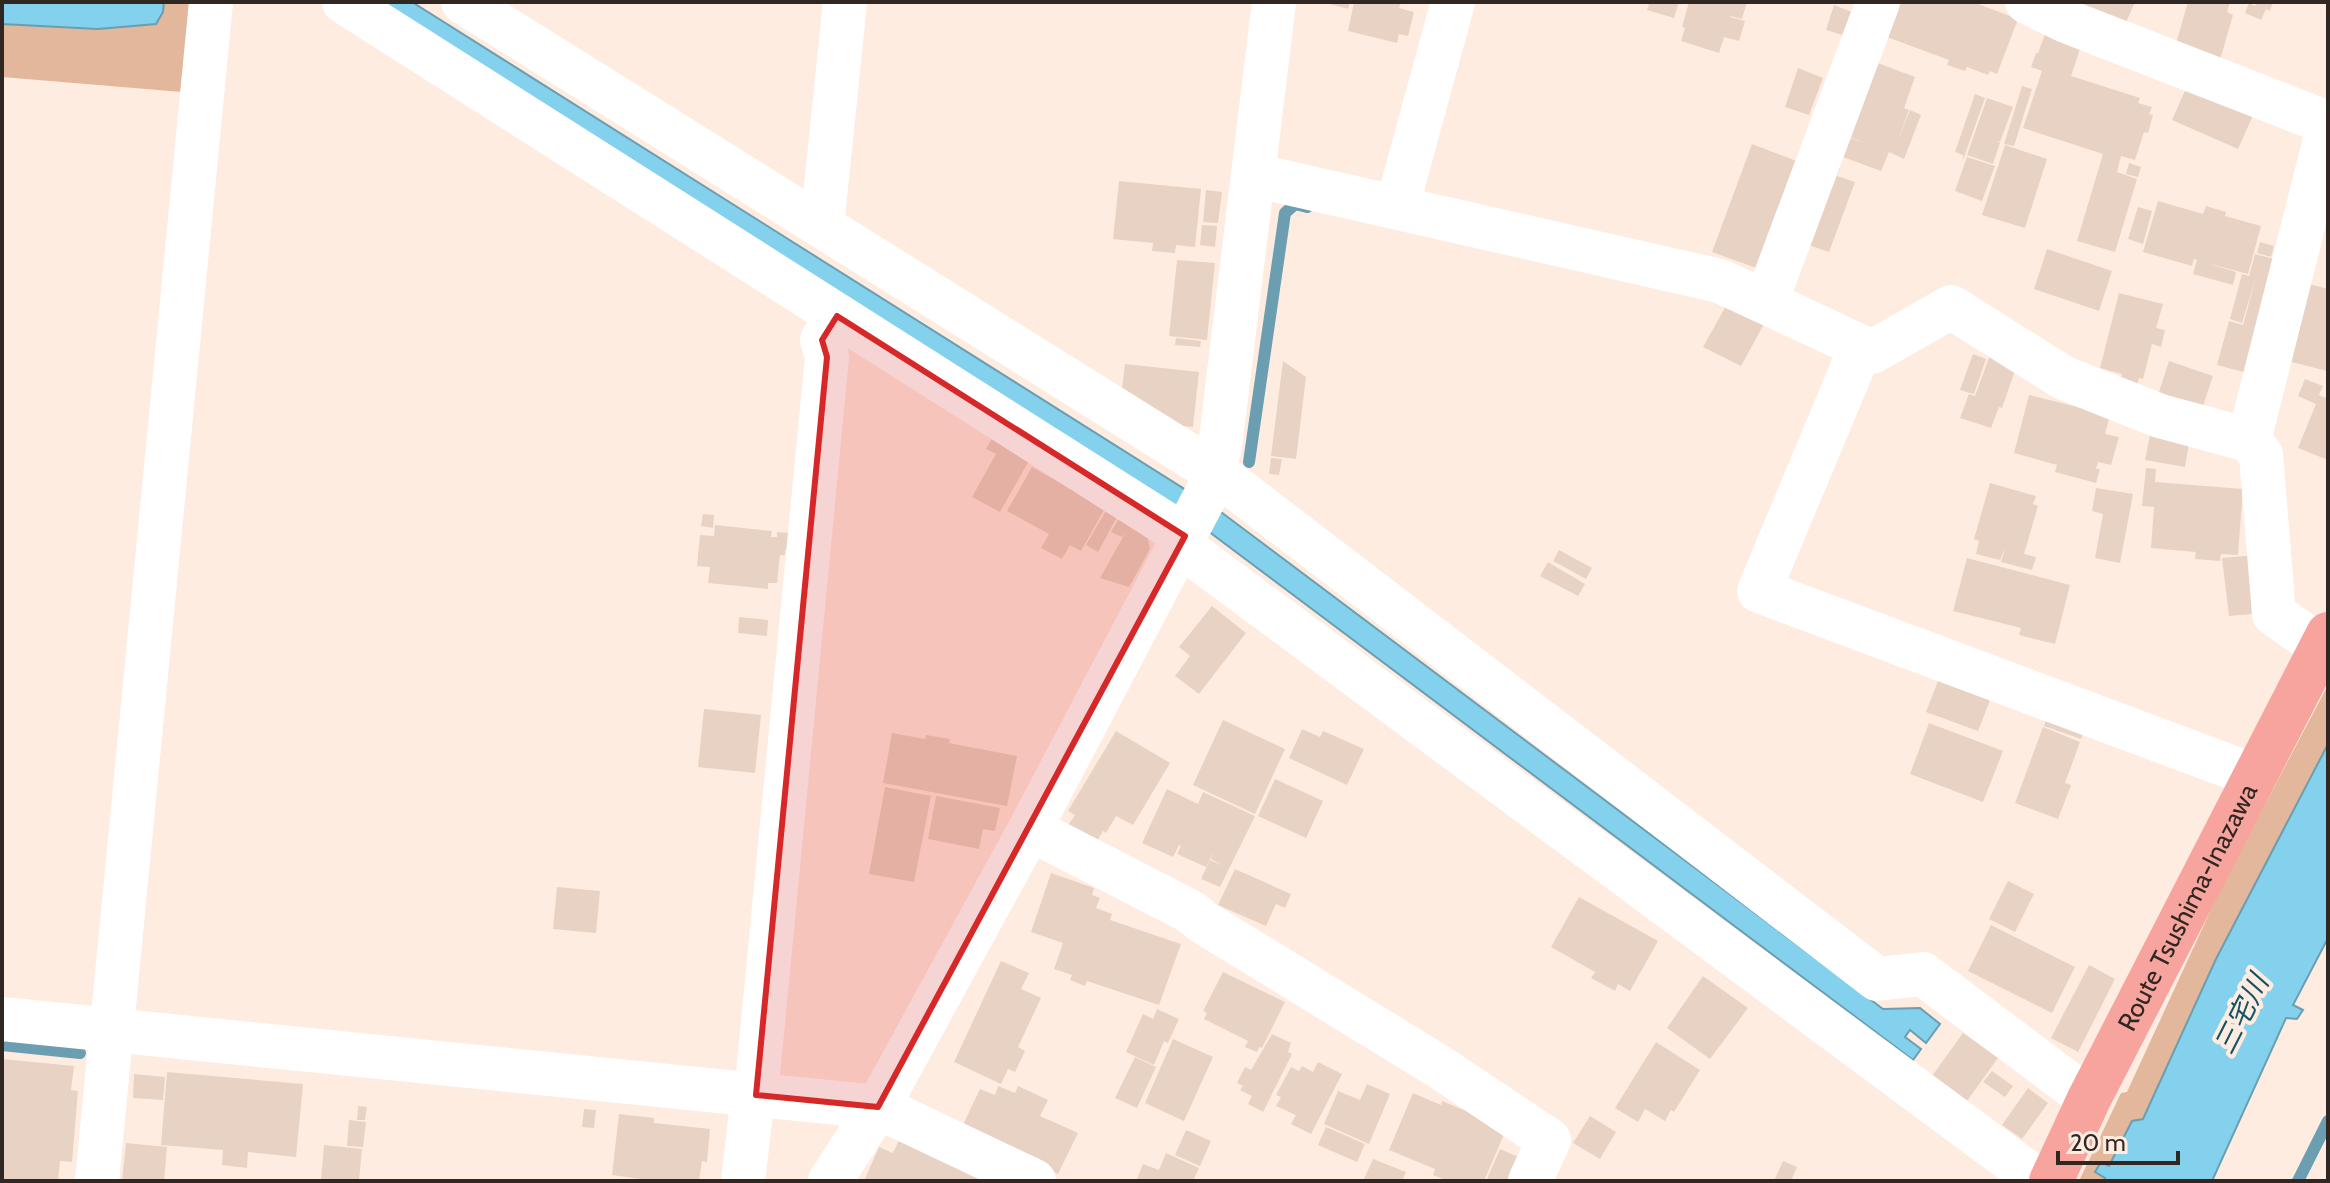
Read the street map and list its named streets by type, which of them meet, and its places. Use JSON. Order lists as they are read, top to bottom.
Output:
{
  "streets": {
    "main road": ["Route Tsushima-Inazawa"]
  },
  "water": ["三宅川"],
  "scale_bar": "20 m"
}
